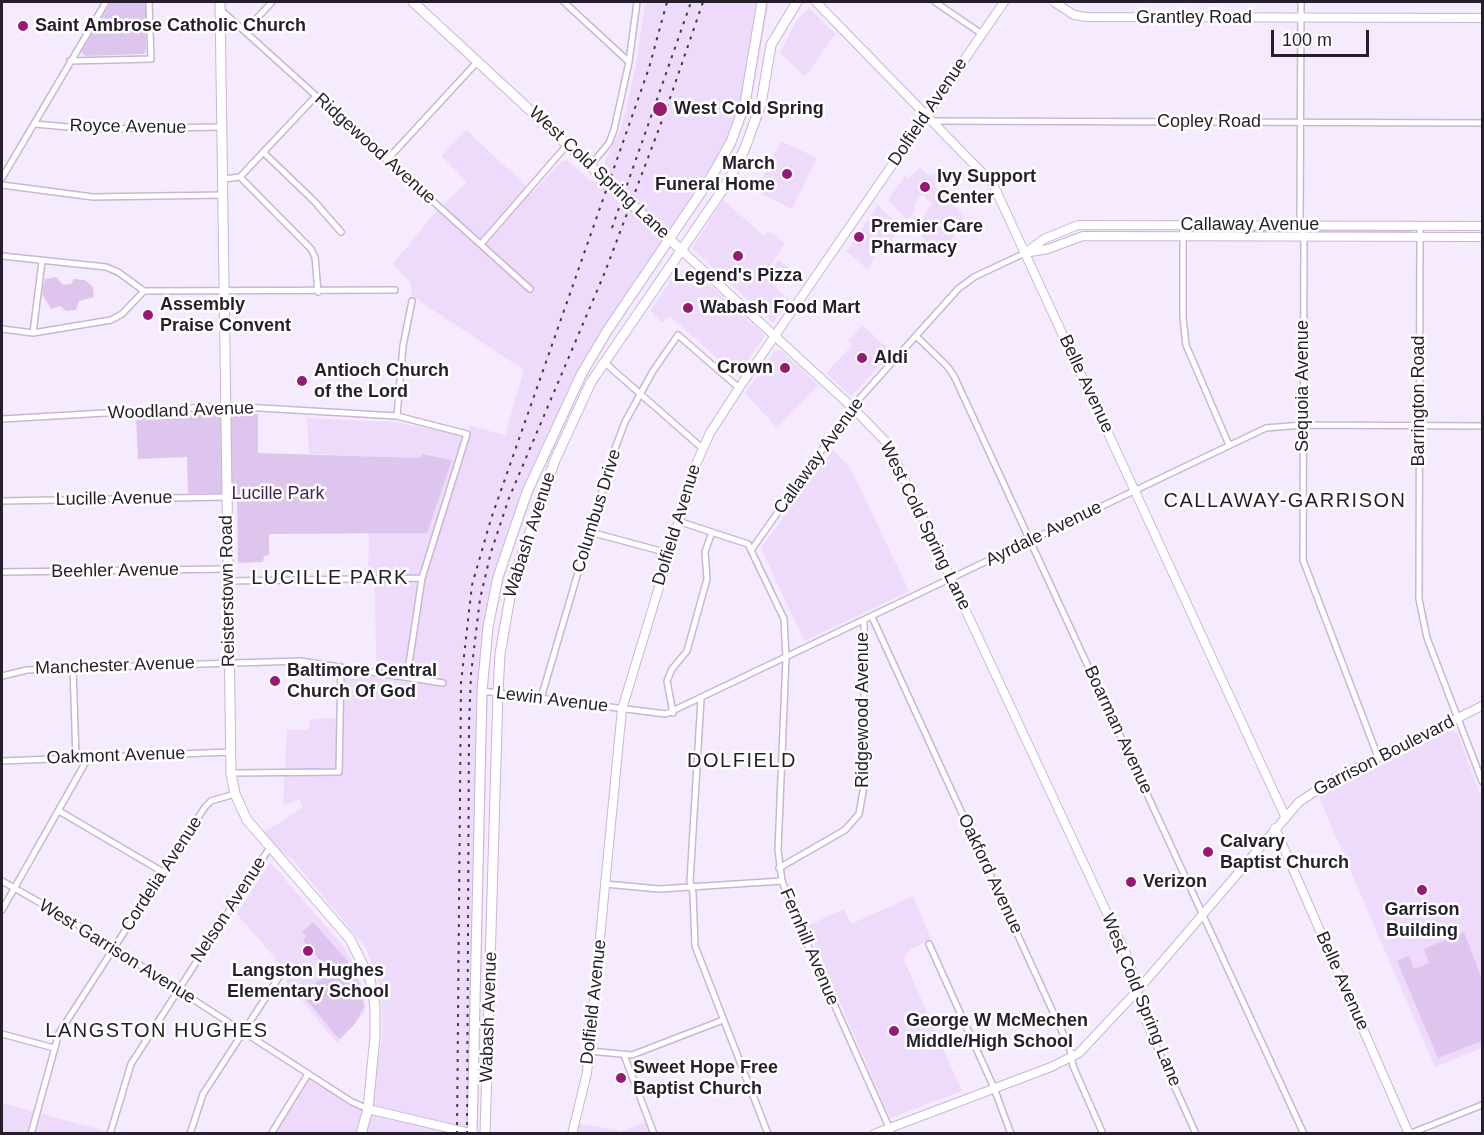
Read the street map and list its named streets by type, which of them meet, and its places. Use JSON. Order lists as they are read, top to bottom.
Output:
{
  "streets": {
    "main road": ["West Cold Spring Lane", "Wabash Avenue", "Reisterstown Road"],
    "street": [
      "Grantley Road",
      "Dolfield Avenue",
      "Copley Road",
      "Royce Avenue",
      "Ridgewood Avenue",
      "Callaway Avenue",
      "Belle Avenue",
      "Sequoia Avenue",
      "Barrington Road",
      "Woodland Avenue",
      "Lucille Avenue",
      "Columbus Drive",
      "Ayrdale Avenue",
      "Beehler Avenue",
      "Manchester Avenue",
      "Lewin Avenue",
      "Boarman Avenue",
      "Oakmont Avenue",
      "Garrison Boulevard",
      "Cordelia Avenue",
      "Oakford Avenue",
      "Nelson Avenue",
      "Fernhill Avenue",
      "West Garrison Avenue"
    ]
  },
  "crossings": [
    ["Grantley Road", "Sequoia Avenue"],
    ["Dolfield Avenue", "West Cold Spring Lane"],
    ["Dolfield Avenue", "Belle Avenue"],
    ["Dolfield Avenue", "Columbus Drive"],
    ["Dolfield Avenue", "Ayrdale Avenue"],
    ["Dolfield Avenue", "Lewin Avenue"],
    ["Copley Road", "Belle Avenue"],
    ["Copley Road", "Sequoia Avenue"],
    ["Royce Avenue", "Reisterstown Road"],
    ["Ridgewood Avenue", "Ayrdale Avenue"],
    ["Ridgewood Avenue", "Reisterstown Road"],
    ["Ridgewood Avenue", "Fernhill Avenue"],
    ["West Cold Spring Lane", "Callaway Avenue"],
    ["West Cold Spring Lane", "Ayrdale Avenue"],
    ["West Cold Spring Lane", "Wabash Avenue"],
    ["West Cold Spring Lane", "Garrison Boulevard"],
    ["Callaway Avenue", "Belle Avenue"],
    ["Callaway Avenue", "Sequoia Avenue"],
    ["Callaway Avenue", "Barrington Road"],
    ["Callaway Avenue", "Boarman Avenue"],
    ["Callaway Avenue", "Fernhill Avenue"],
    ["Belle Avenue", "Ayrdale Avenue"],
    ["Belle Avenue", "Garrison Boulevard"],
    ["Sequoia Avenue", "Ayrdale Avenue"],
    ["Sequoia Avenue", "Garrison Boulevard"],
    ["Barrington Road", "Ayrdale Avenue"],
    ["Barrington Road", "Garrison Boulevard"],
    ["Woodland Avenue", "Reisterstown Road"],
    ["Lucille Avenue", "Reisterstown Road"],
    ["Columbus Drive", "Lewin Avenue"],
    ["Ayrdale Avenue", "Lewin Avenue"],
    ["Ayrdale Avenue", "Boarman Avenue"],
    ["Ayrdale Avenue", "Oakford Avenue"],
    ["Ayrdale Avenue", "Fernhill Avenue"],
    ["Wabash Avenue", "Lewin Avenue"],
    ["Wabash Avenue", "West Garrison Avenue"],
    ["Beehler Avenue", "Reisterstown Road"],
    ["Reisterstown Road", "Manchester Avenue"],
    ["Reisterstown Road", "Oakmont Avenue"],
    ["Reisterstown Road", "Cordelia Avenue"],
    ["Reisterstown Road", "Nelson Avenue"],
    ["Reisterstown Road", "West Garrison Avenue"],
    ["Boarman Avenue", "Garrison Boulevard"],
    ["Garrison Boulevard", "Oakford Avenue"],
    ["Garrison Boulevard", "Fernhill Avenue"],
    ["Cordelia Avenue", "West Garrison Avenue"],
    ["Nelson Avenue", "West Garrison Avenue"]
  ],
  "districts": [
    "CALLAWAY-GARRISON",
    "LUCILLE PARK",
    "DOLFIELD",
    "LANGSTON HUGHES"
  ],
  "parks": ["Lucille Park"],
  "places": [
    "Saint Ambrose Catholic Church",
    "West Cold Spring",
    "March Funeral Home",
    "Ivy Support Center",
    "Premier Care Pharmacy",
    "Legend's Pizza",
    "Wabash Food Mart",
    "Assembly Praise Convent",
    "Aldi",
    "Crown",
    "Antioch Church of the Lord",
    "Baltimore Central Church Of God",
    "Calvary Baptist Church",
    "Verizon",
    "Garrison Building",
    "Langston Hughes Elementary School",
    "George W McMechen Middle/High School",
    "Sweet Hope Free Baptist Church"
  ],
  "scale_bar": "100 m"
}
